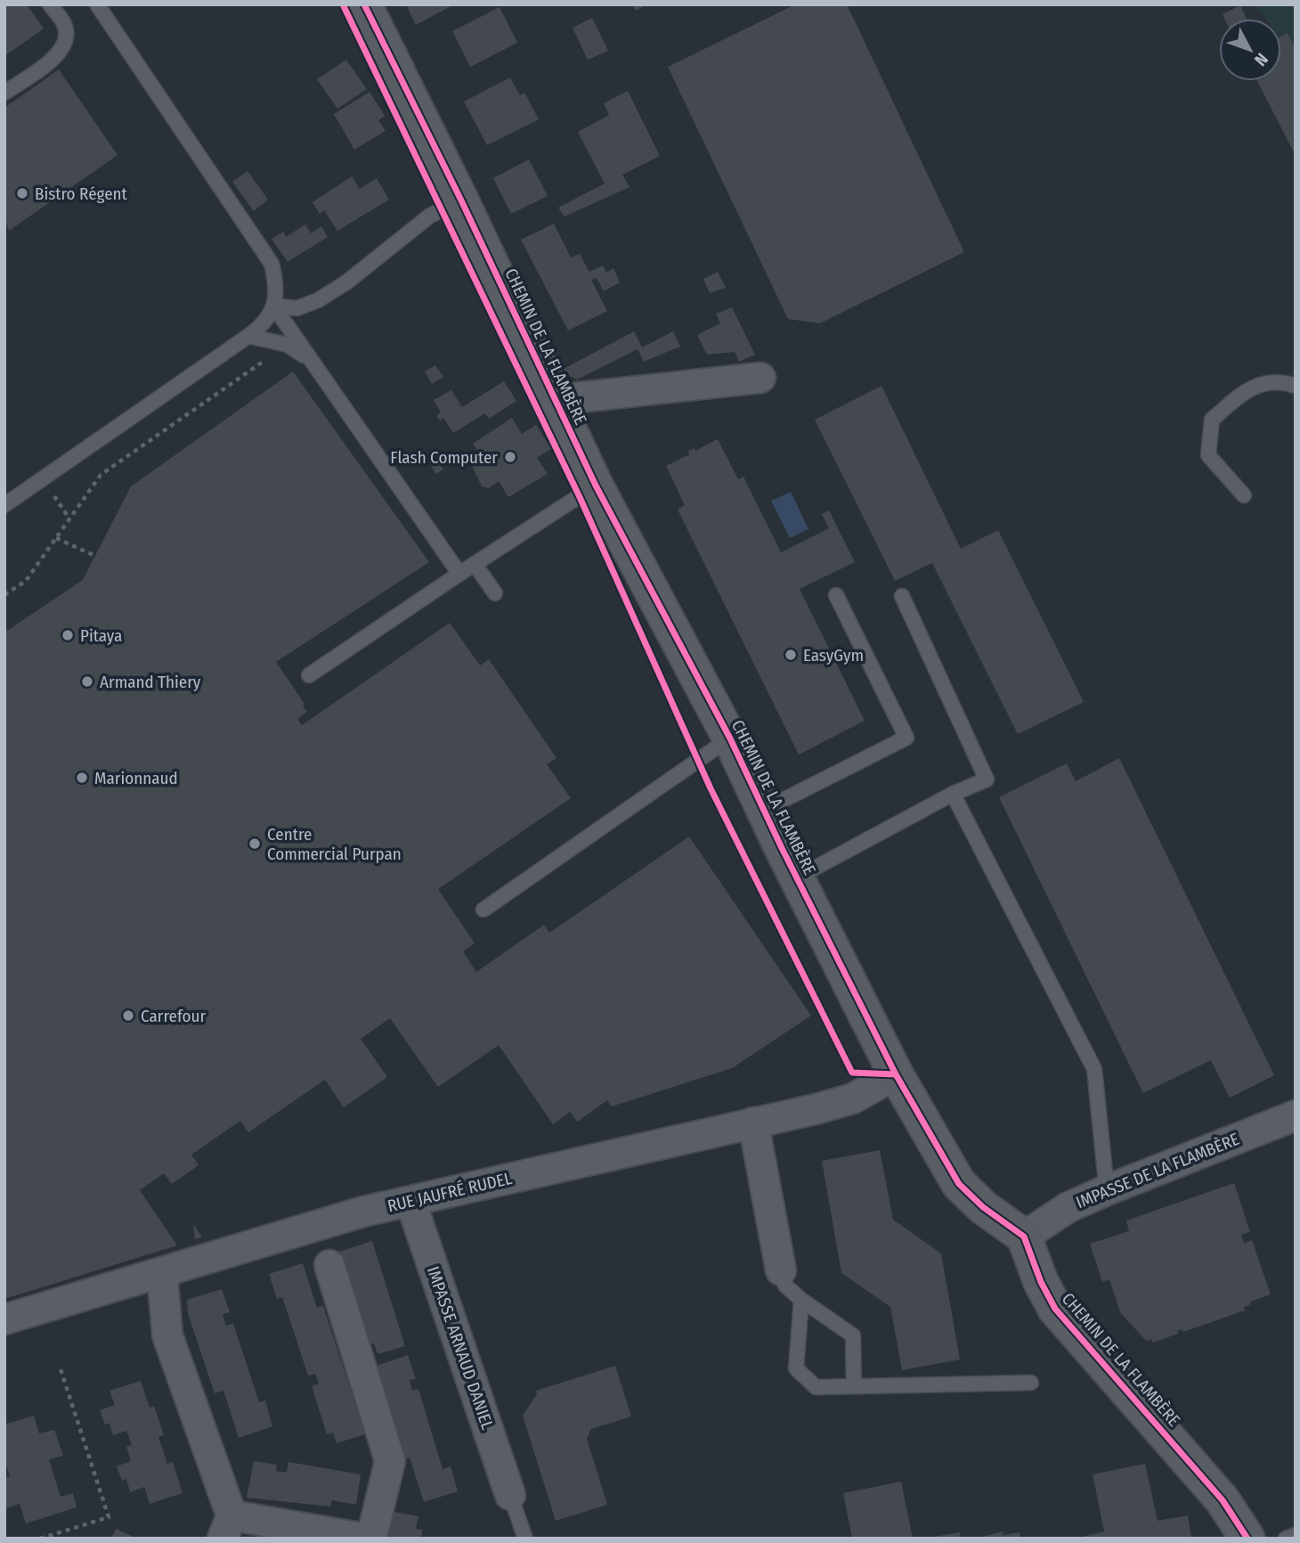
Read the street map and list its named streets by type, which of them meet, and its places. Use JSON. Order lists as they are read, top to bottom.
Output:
{
  "streets": {
    "street": [
      "CHEMIN DE LA FLAMBÈRE",
      "IMPASSE DE LA FLAMBÈRE",
      "RUE JAUFRÉ RUDEL",
      "IMPASSE ARNAUD DANIEL"
    ]
  },
  "crossings": [
    ["CHEMIN DE LA FLAMBÈRE", "IMPASSE DE LA FLAMBÈRE"],
    ["CHEMIN DE LA FLAMBÈRE", "RUE JAUFRÉ RUDEL"],
    ["RUE JAUFRÉ RUDEL", "IMPASSE ARNAUD DANIEL"]
  ],
  "places": [
    "Bistro Régent",
    "Flash Computer",
    "Pitaya",
    "EasyGym",
    "Armand Thiery",
    "Marionnaud",
    "Centre Commercial Purpan",
    "Carrefour"
  ],
  "north": "bottom right"
}
